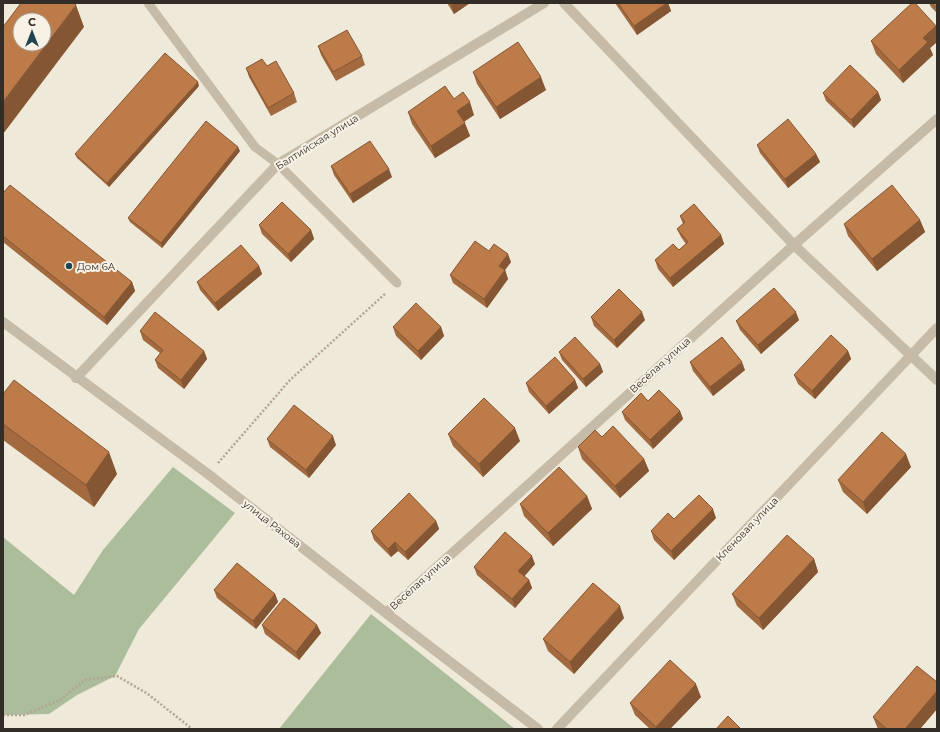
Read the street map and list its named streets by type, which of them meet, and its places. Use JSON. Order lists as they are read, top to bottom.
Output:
{
  "streets": {
    "street": [
      "Балтийская улица",
      "Весёлая улица",
      "улица Рахова",
      "Кленовая улица"
    ]
  },
  "crossings": [
    ["Балтийская улица", "улица Рахова"],
    ["Весёлая улица", "улица Рахова"]
  ],
  "places": ["Дом 6А"],
  "north": "top"
}
